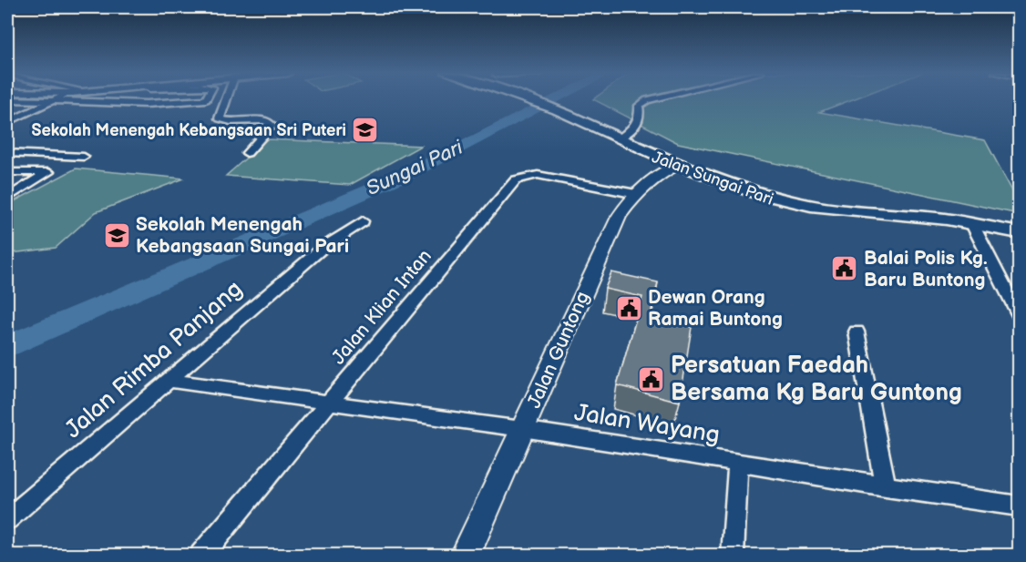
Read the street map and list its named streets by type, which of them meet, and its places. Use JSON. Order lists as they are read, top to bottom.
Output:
{
  "streets": {
    "main road": ["Jalan Sungai Pari"],
    "street": [
      "Jalan Klian Intan",
      "Jalan Guntong",
      "Jalan Rimba Panjang",
      "Jalan Wayang"
    ]
  },
  "crossings": [
    ["Jalan Sungai Pari", "Jalan Guntong"],
    ["Jalan Klian Intan", "Jalan Guntong"],
    ["Jalan Klian Intan", "Jalan Wayang"],
    ["Jalan Guntong", "Jalan Wayang"],
    ["Jalan Rimba Panjang", "Jalan Wayang"]
  ],
  "water": ["Sungai Pari"],
  "places": {
    "school or university": ["Sekolah Menengah Kebangsaan Sri Puteri", "Sekolah Menengah Kebangsaan Sungai Pari"],
    "public building": ["Balai Polis Kg. Baru Buntong", "Dewan Orang Ramai Buntong", "Persatuan Faedah Bersama Kg Baru Guntong"]
  }
}
